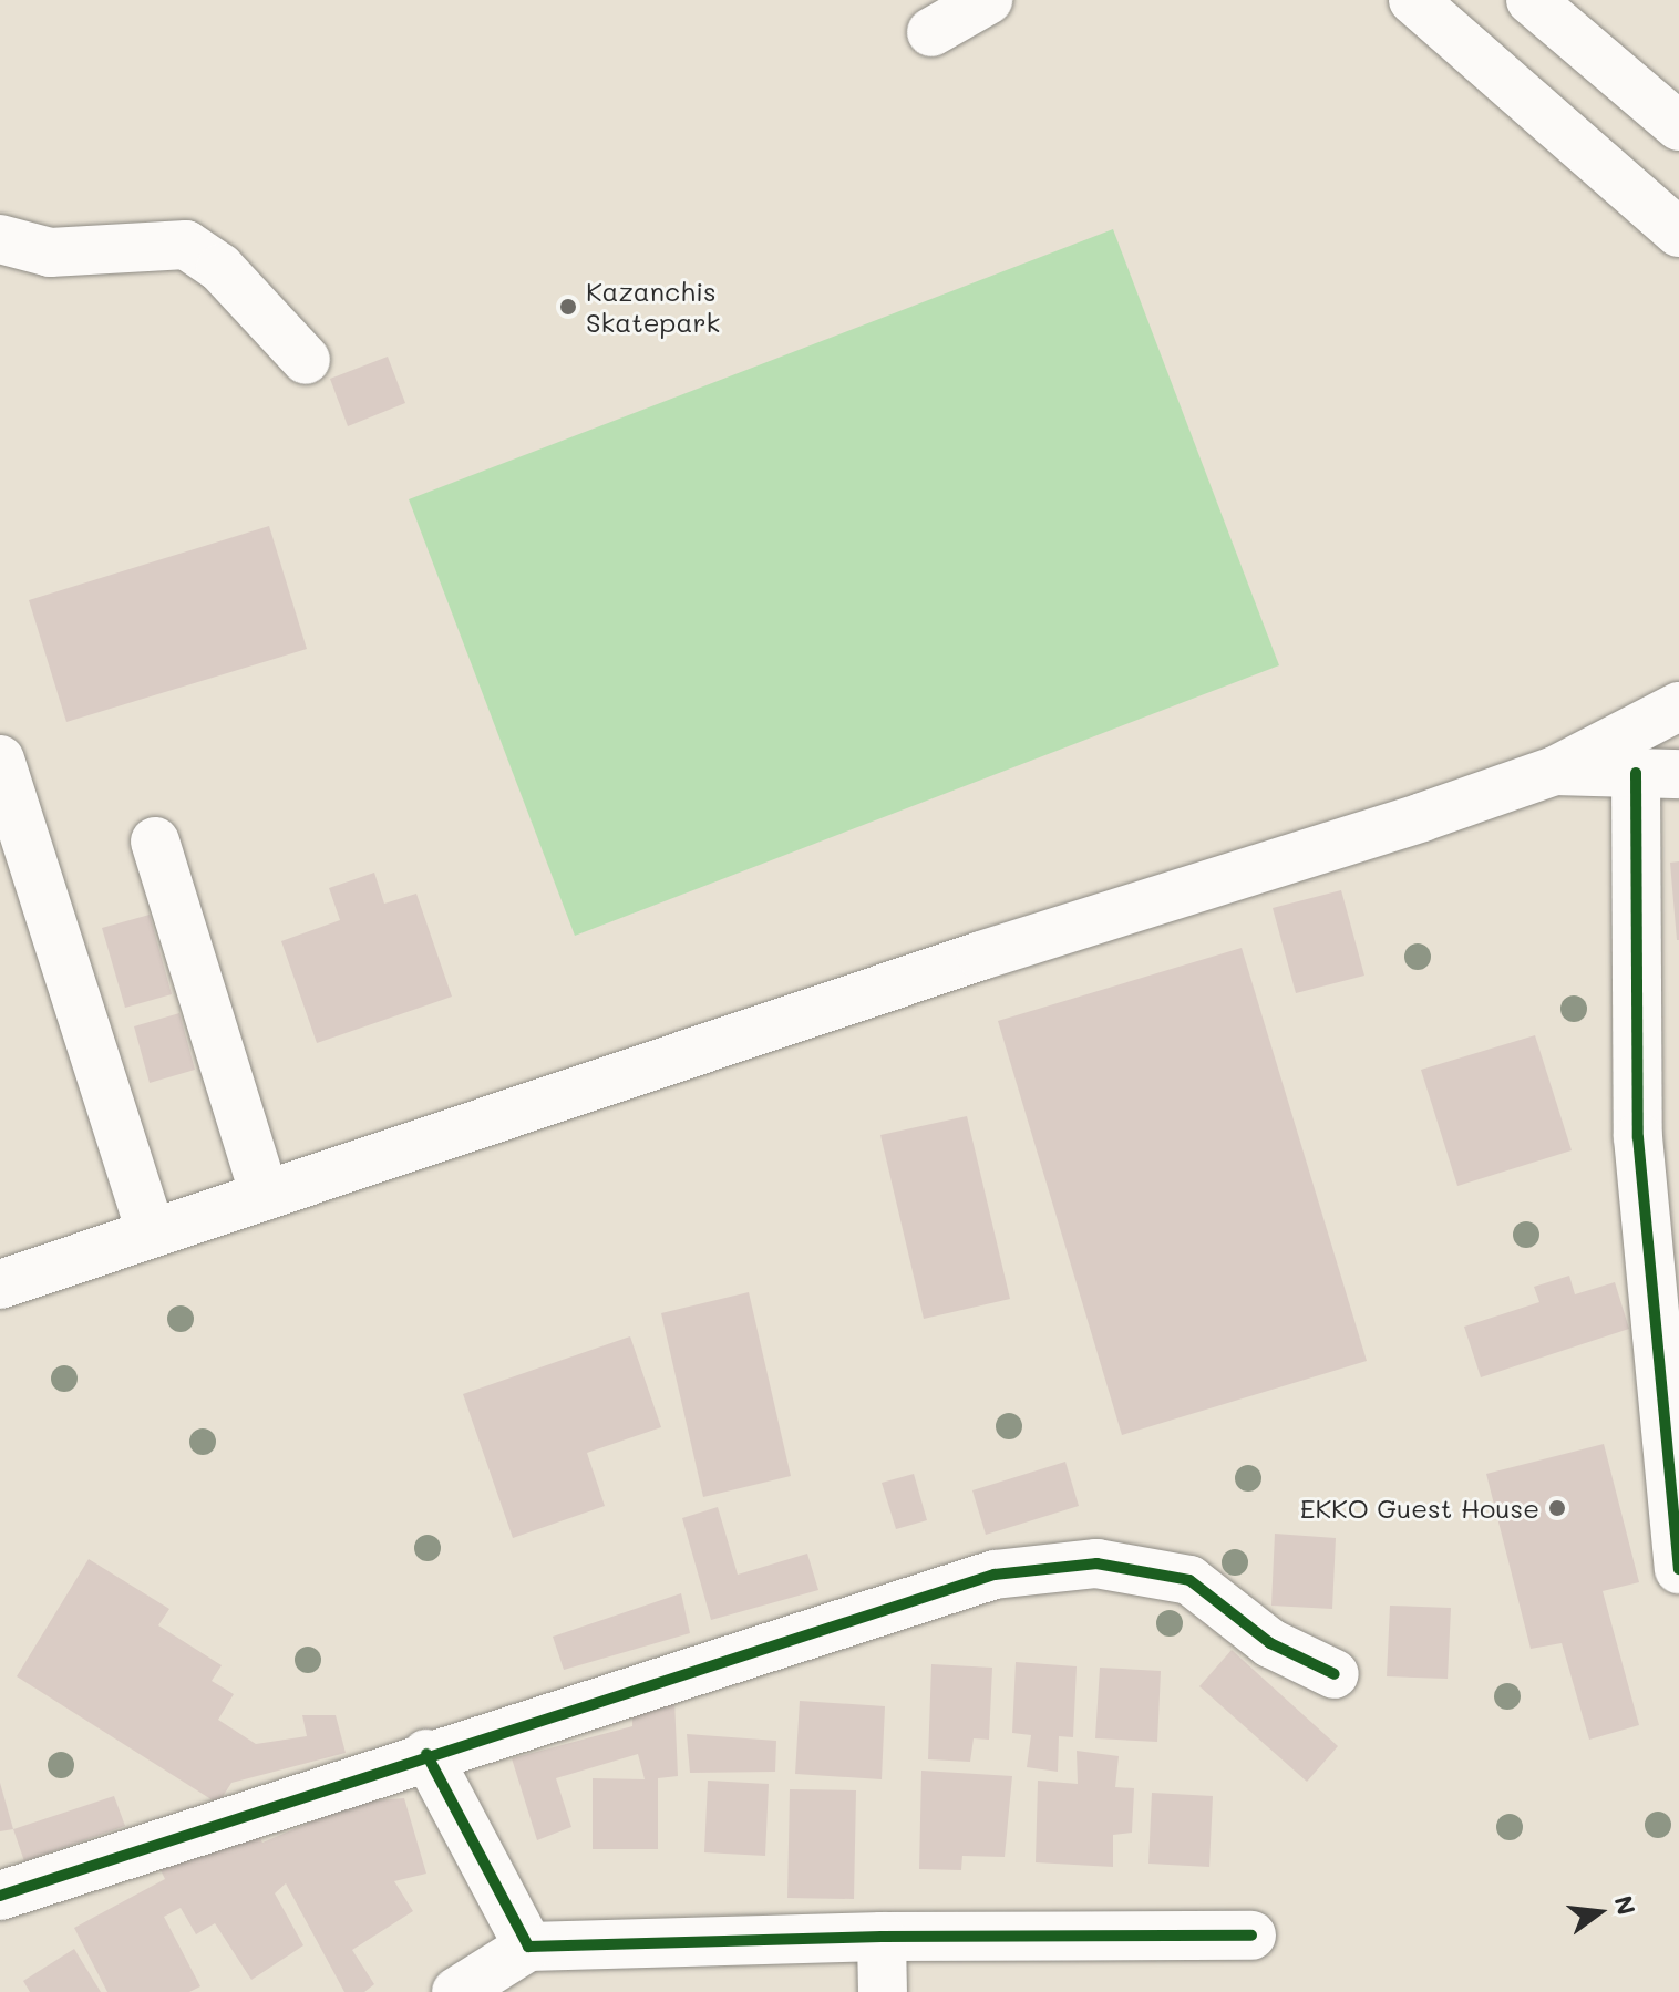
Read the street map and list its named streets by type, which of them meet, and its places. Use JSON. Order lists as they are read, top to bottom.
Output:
{
  "places": ["Kazanchis Skatepark", "EKKO Guest House"],
  "north": "right"
}
